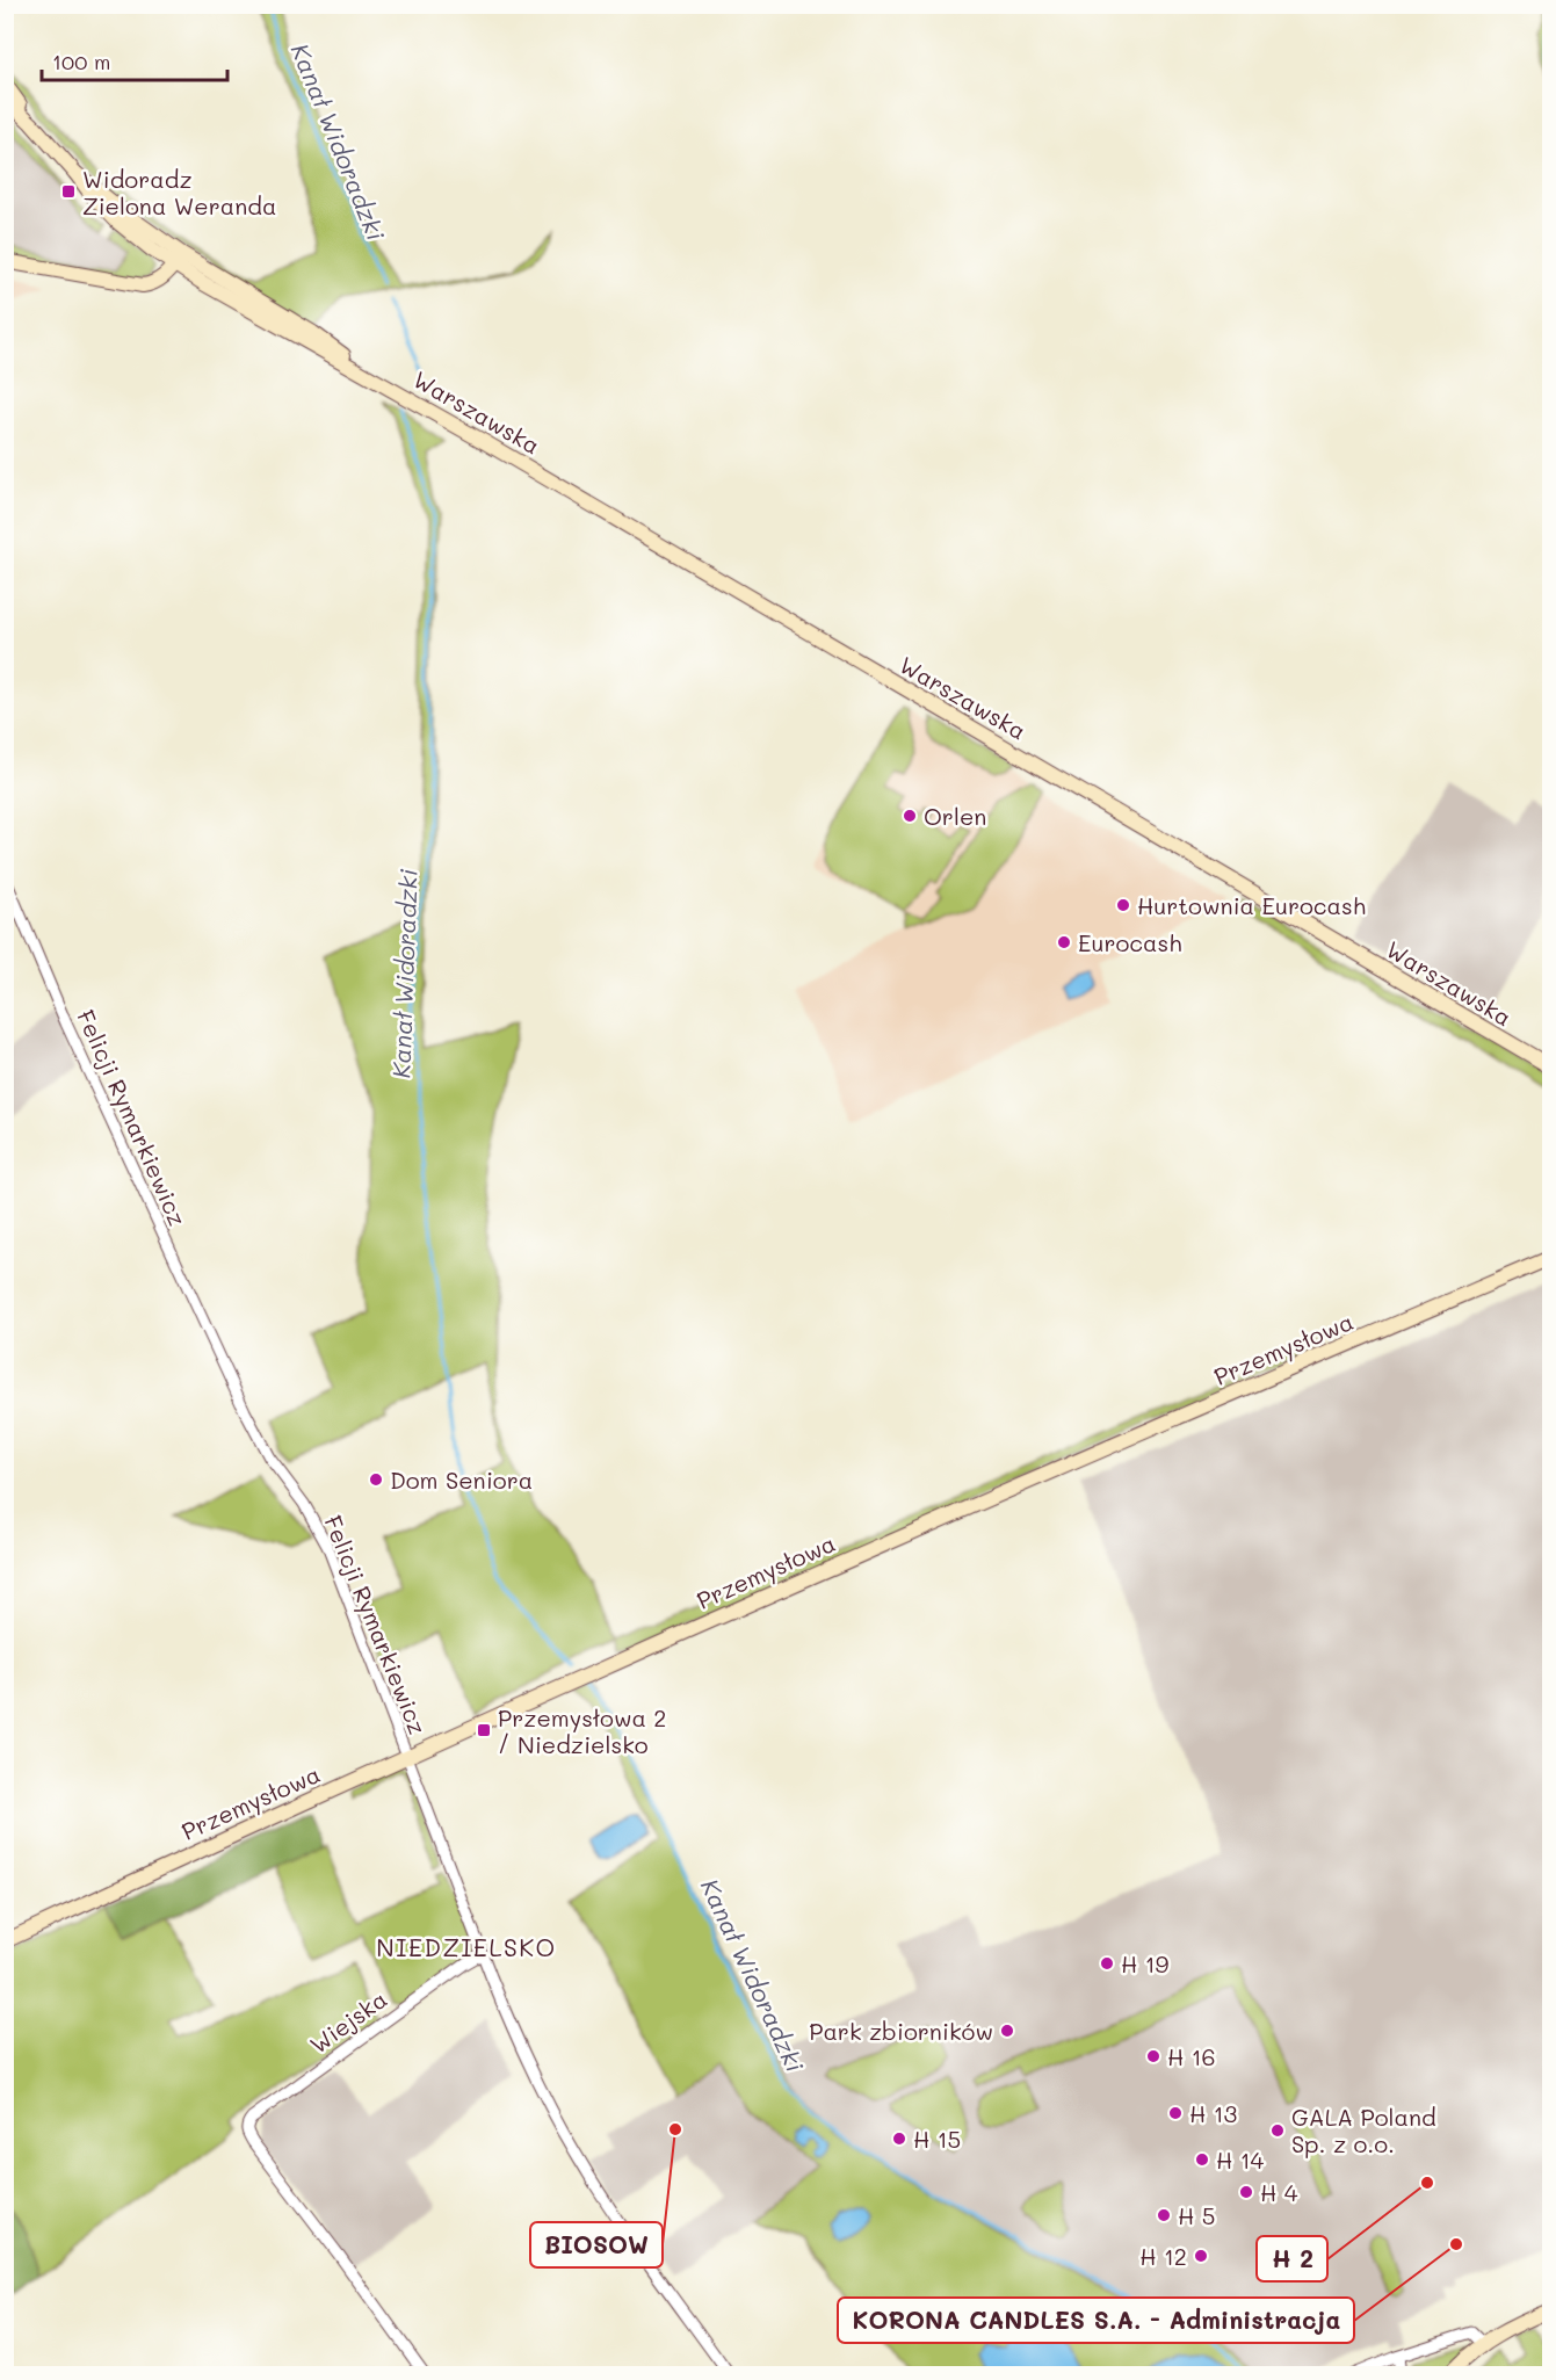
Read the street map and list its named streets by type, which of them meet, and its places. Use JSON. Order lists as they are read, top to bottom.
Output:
{
  "streets": {
    "street": [
      "Warszawska",
      "Felicji Rymarkiewicz",
      "Przemysłowa",
      "Wiejska"
    ]
  },
  "crossings": [
    ["Felicji Rymarkiewicz", "Przemysłowa"],
    ["Felicji Rymarkiewicz", "Wiejska"]
  ],
  "districts": ["NIEDZIELSKO"],
  "water": ["Kanał Widoradzki"],
  "places": {
    "transit": ["Widoradz Zielona Weranda", "Przemysłowa 2 / Niedzielsko"],
    "other": [
      "Orlen",
      "Hurtownia Eurocash",
      "Eurocash",
      "Dom Seniora",
      "H 19",
      "Park zbiorników",
      "H 16",
      "H 13",
      "BIOSOW",
      "GALA Poland Sp. z o.o.",
      "H 15",
      "H 14",
      "H 2",
      "H 4",
      "H 5",
      "KORONA CANDLES S.A. - Administracja",
      "H 12"
    ]
  },
  "scale_bar": "100 m"
}
